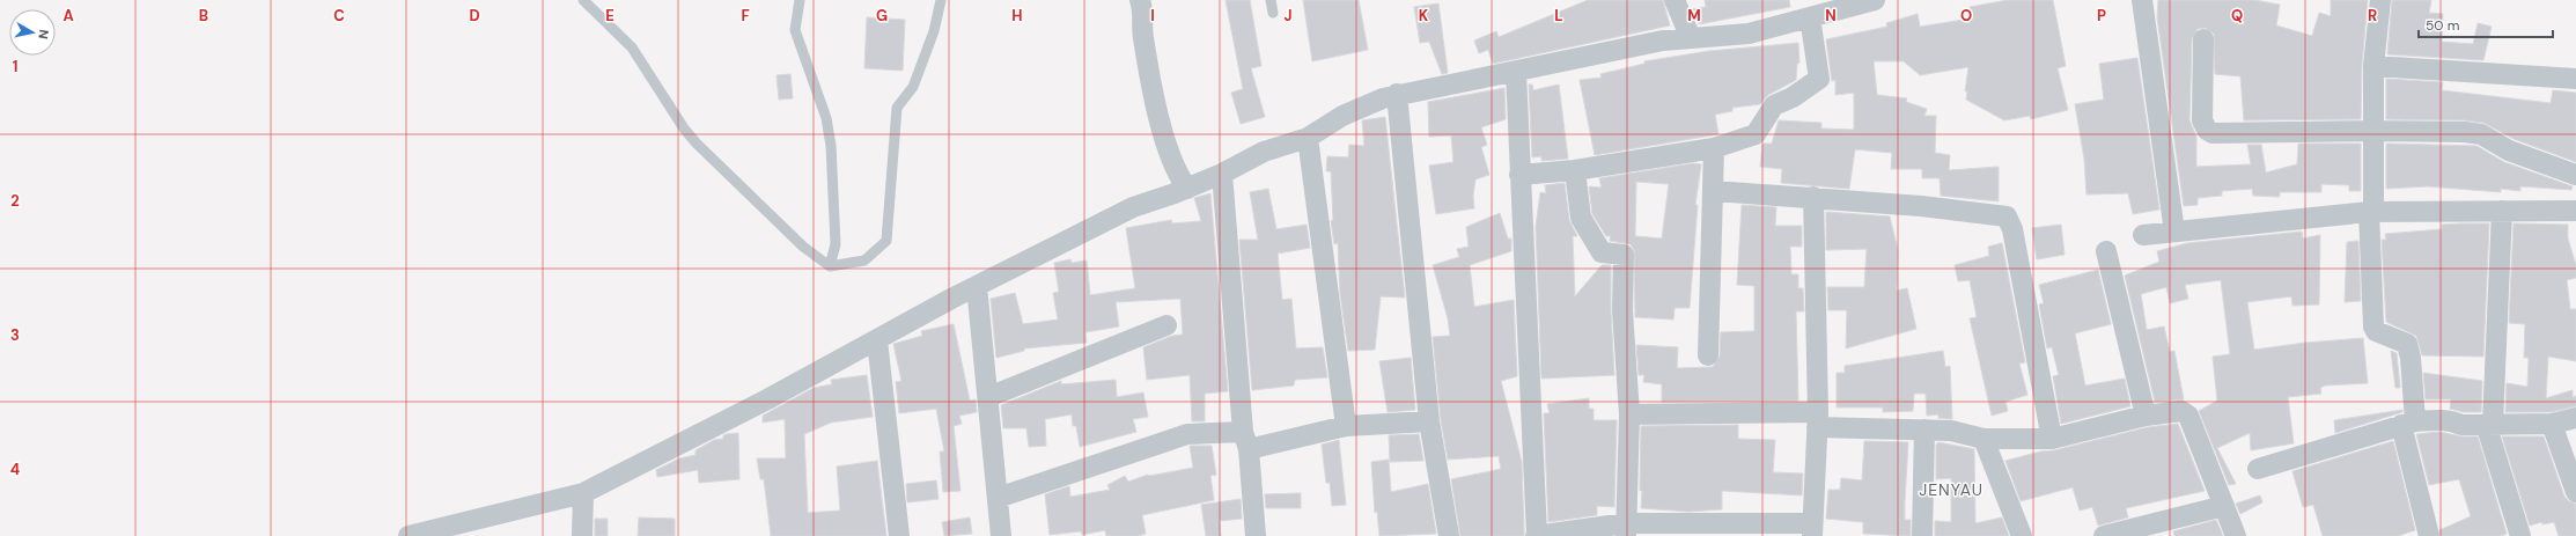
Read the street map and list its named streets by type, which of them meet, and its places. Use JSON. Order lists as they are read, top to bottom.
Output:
{
  "districts": ["JENYAU"],
  "scale_bar": "50 m",
  "north": "right",
  "grid": {
    "columns": [
      "A",
      "B",
      "C",
      "D",
      "E",
      "F",
      "G",
      "H",
      "I",
      "J",
      "K",
      "L",
      "M",
      "N",
      "O",
      "P",
      "Q",
      "R"
    ],
    "rows": [
      "1",
      "2",
      "3",
      "4"
    ]
  }
}
